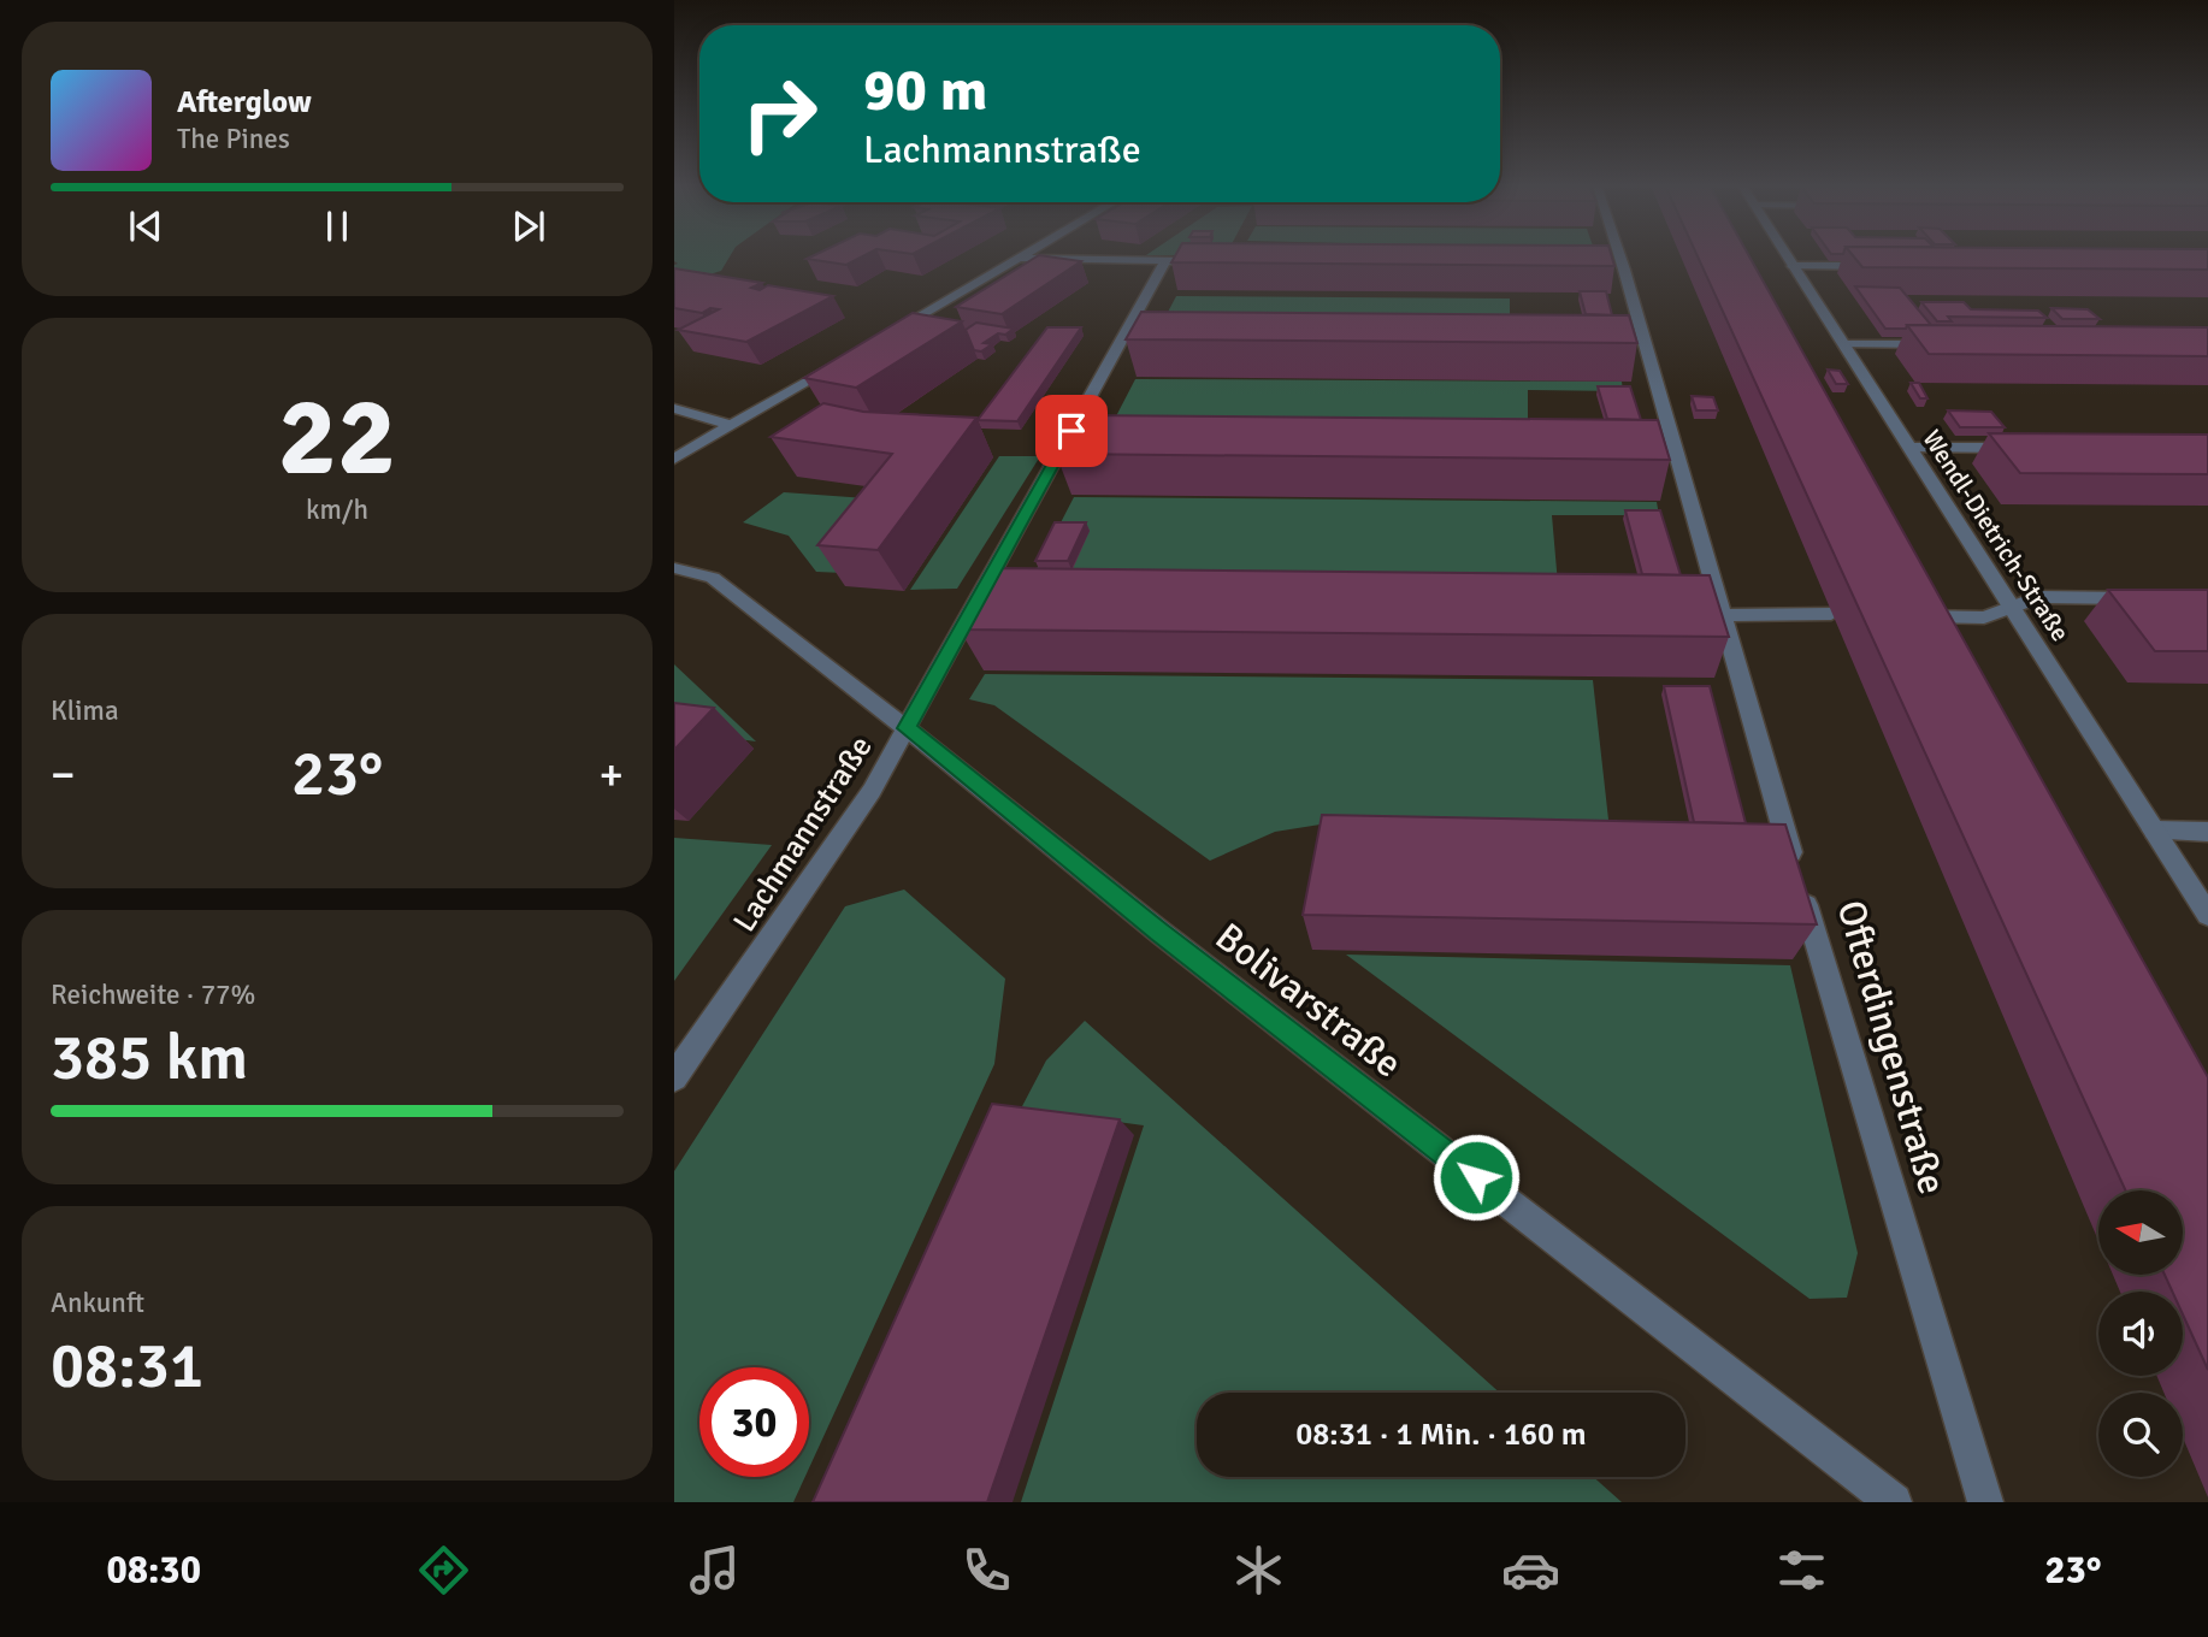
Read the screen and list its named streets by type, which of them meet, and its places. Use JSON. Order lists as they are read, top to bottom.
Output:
{
  "streets": {
    "street": [
      "Wendl-Dietrich-Straße",
      "Lachmannstraße",
      "Bolivarstraße",
      "Ofterdingenstraße"
    ]
  },
  "crossings": [
    ["Lachmannstraße", "Bolivarstraße"]
  ],
  "north": "left",
  "page": {
    "turn": ["90 m", "Lachmannstraße"],
    "song": ["Afterglow", "The Pines"],
    "tile": [
      ["22", "km/h"],
      "Klima",
      ["Reichweite · 77%", "385 km"],
      ["Ankunft", "08:31"]
    ],
    "heat": ["−", "23°", "+"],
    "limit": "30",
    "trip": "08:31 · 1 Min. · 160 m",
    "tabs": ["08:30", "23°"]
  }
}
